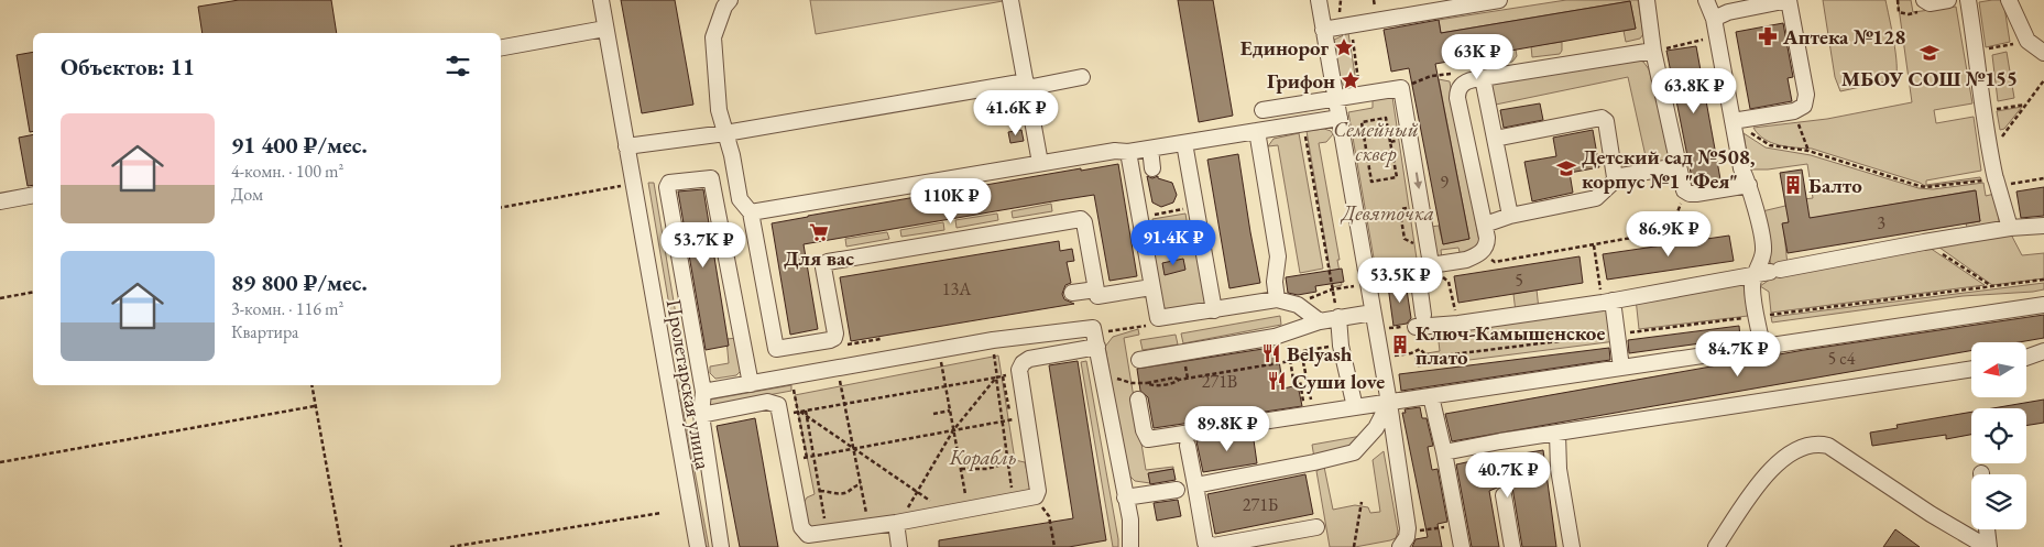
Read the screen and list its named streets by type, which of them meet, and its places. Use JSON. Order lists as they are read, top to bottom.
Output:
{
  "streets": {
    "street": ["Пролетарская улица"]
  },
  "parks": ["Семейный сквер", "Девяточка", "Корабль"],
  "places": {
    "pharmacy": ["Аптека №128"],
    "place": ["Единорог", "Грифон"],
    "school or university": ["МБОУ СОШ №155", "Детский сад №508, корпус №1 \"Фея\""],
    "building": ["Балто", "Ключ-Камышенское плато"],
    "supermarket": ["Для вас"],
    "restaurant": ["Belyash", "Суши love"]
  },
  "house_numbers": [
    "9",
    "3",
    "5",
    "13А",
    "5 с4",
    "271В",
    "271Б"
  ],
  "north": "left",
  "page": {
    "heading": "Объектов: 11",
    "price": [
      "63K ₽",
      "63.8K ₽",
      "41.6K ₽",
      "110K ₽",
      "86.9K ₽",
      "91.4K ₽",
      "53.7K ₽",
      "53.5K ₽",
      "84.7K ₽",
      "89.8K ₽",
      "40.7K ₽"
    ],
    "list": [
      {
        "name": "91 400 ₽/мес.",
        "note": "4-комн. · 100 m² · Дом"
      },
      {
        "name": "89 800 ₽/мес.",
        "note": "3-комн. · 116 m² · Квартира"
      }
    ]
  }
}
